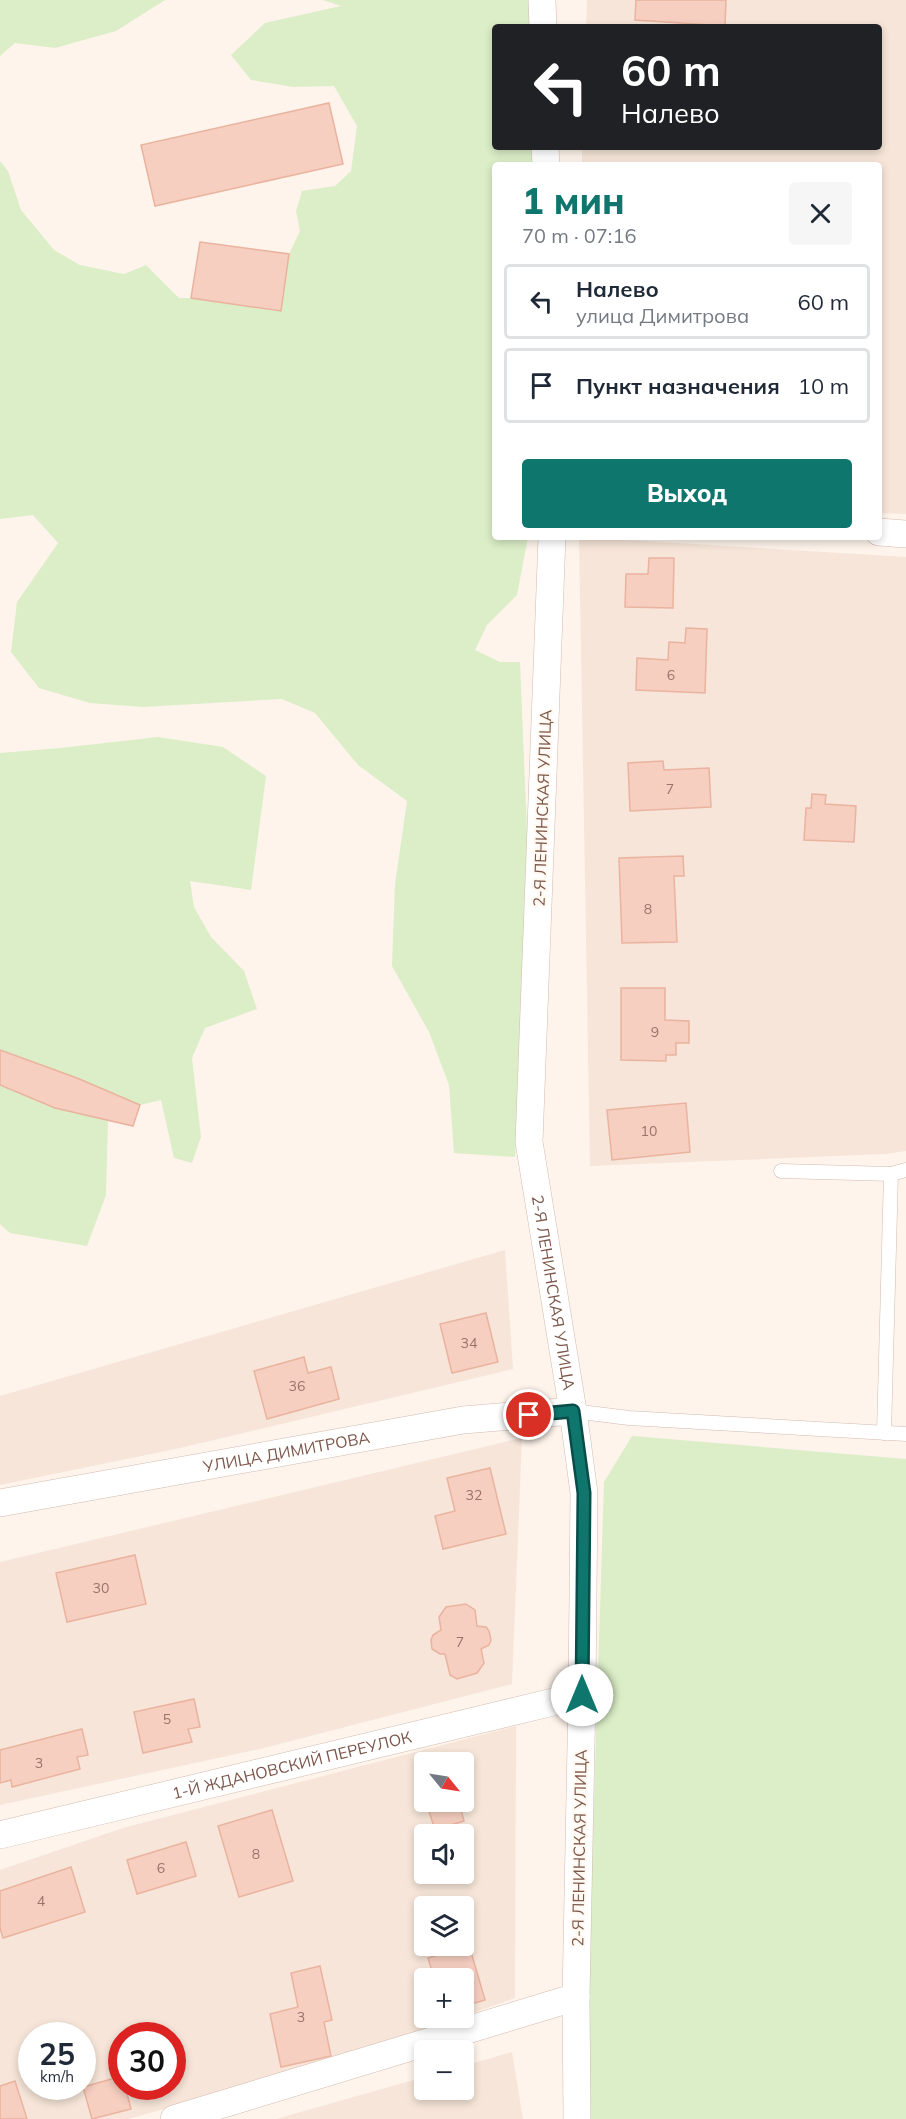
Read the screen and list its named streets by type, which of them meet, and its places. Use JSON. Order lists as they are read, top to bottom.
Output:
{
  "streets": {
    "street": ["2-Я ЛЕНИНСКАЯ УЛИЦА", "УЛИЦА ДИМИТРОВА", "1-Й ЖДАНОВСКИЙ ПЕРЕУЛОК"]
  },
  "crossings": [
    ["2-Я ЛЕНИНСКАЯ УЛИЦА", "УЛИЦА ДИМИТРОВА"],
    ["2-Я ЛЕНИНСКАЯ УЛИЦА", "1-Й ЖДАНОВСКИЙ ПЕРЕУЛОК"]
  ],
  "house_numbers": [
    "6",
    "7",
    "8",
    "9",
    "10",
    "34",
    "36",
    "32",
    "30",
    "7",
    "5",
    "3",
    "8",
    "6",
    "4",
    "3"
  ],
  "north": "bottom right",
  "page": {
    "turn": ["60 m", "Налево"],
    "heading": ["1 мин", "70 m · 07:16"],
    "list": [
      {
        "name": "Налево",
        "note": "улица Димитрова",
        "value": "60 m"
      },
      {
        "name": "Пункт назначения",
        "value": "10 m"
      }
    ],
    "buttons": "Выход",
    "map_buttons": ["+", "−"],
    "speed": "25 km/h",
    "limit": "30"
  }
}
